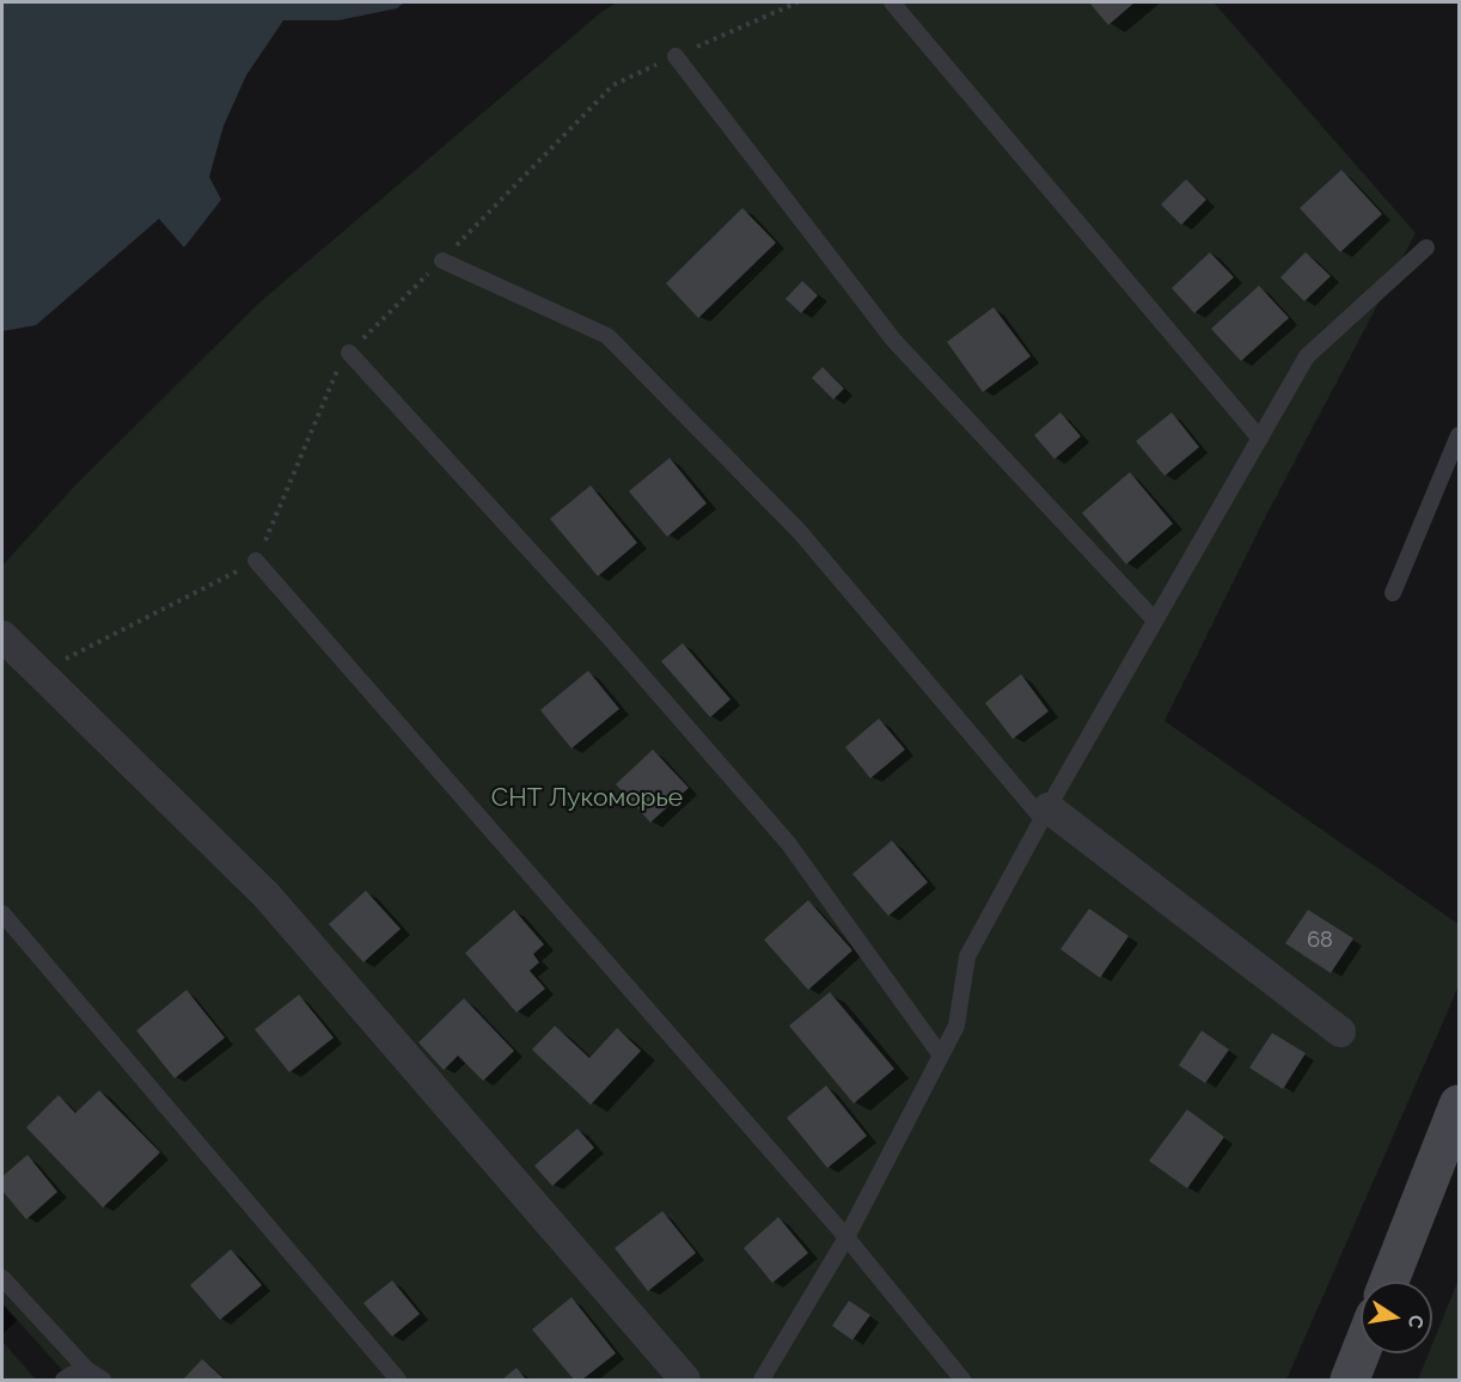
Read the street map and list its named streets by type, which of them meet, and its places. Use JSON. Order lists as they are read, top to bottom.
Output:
{
  "parks": ["СНТ Лукоморье"],
  "house_numbers": ["68"],
  "north": "right"
}
